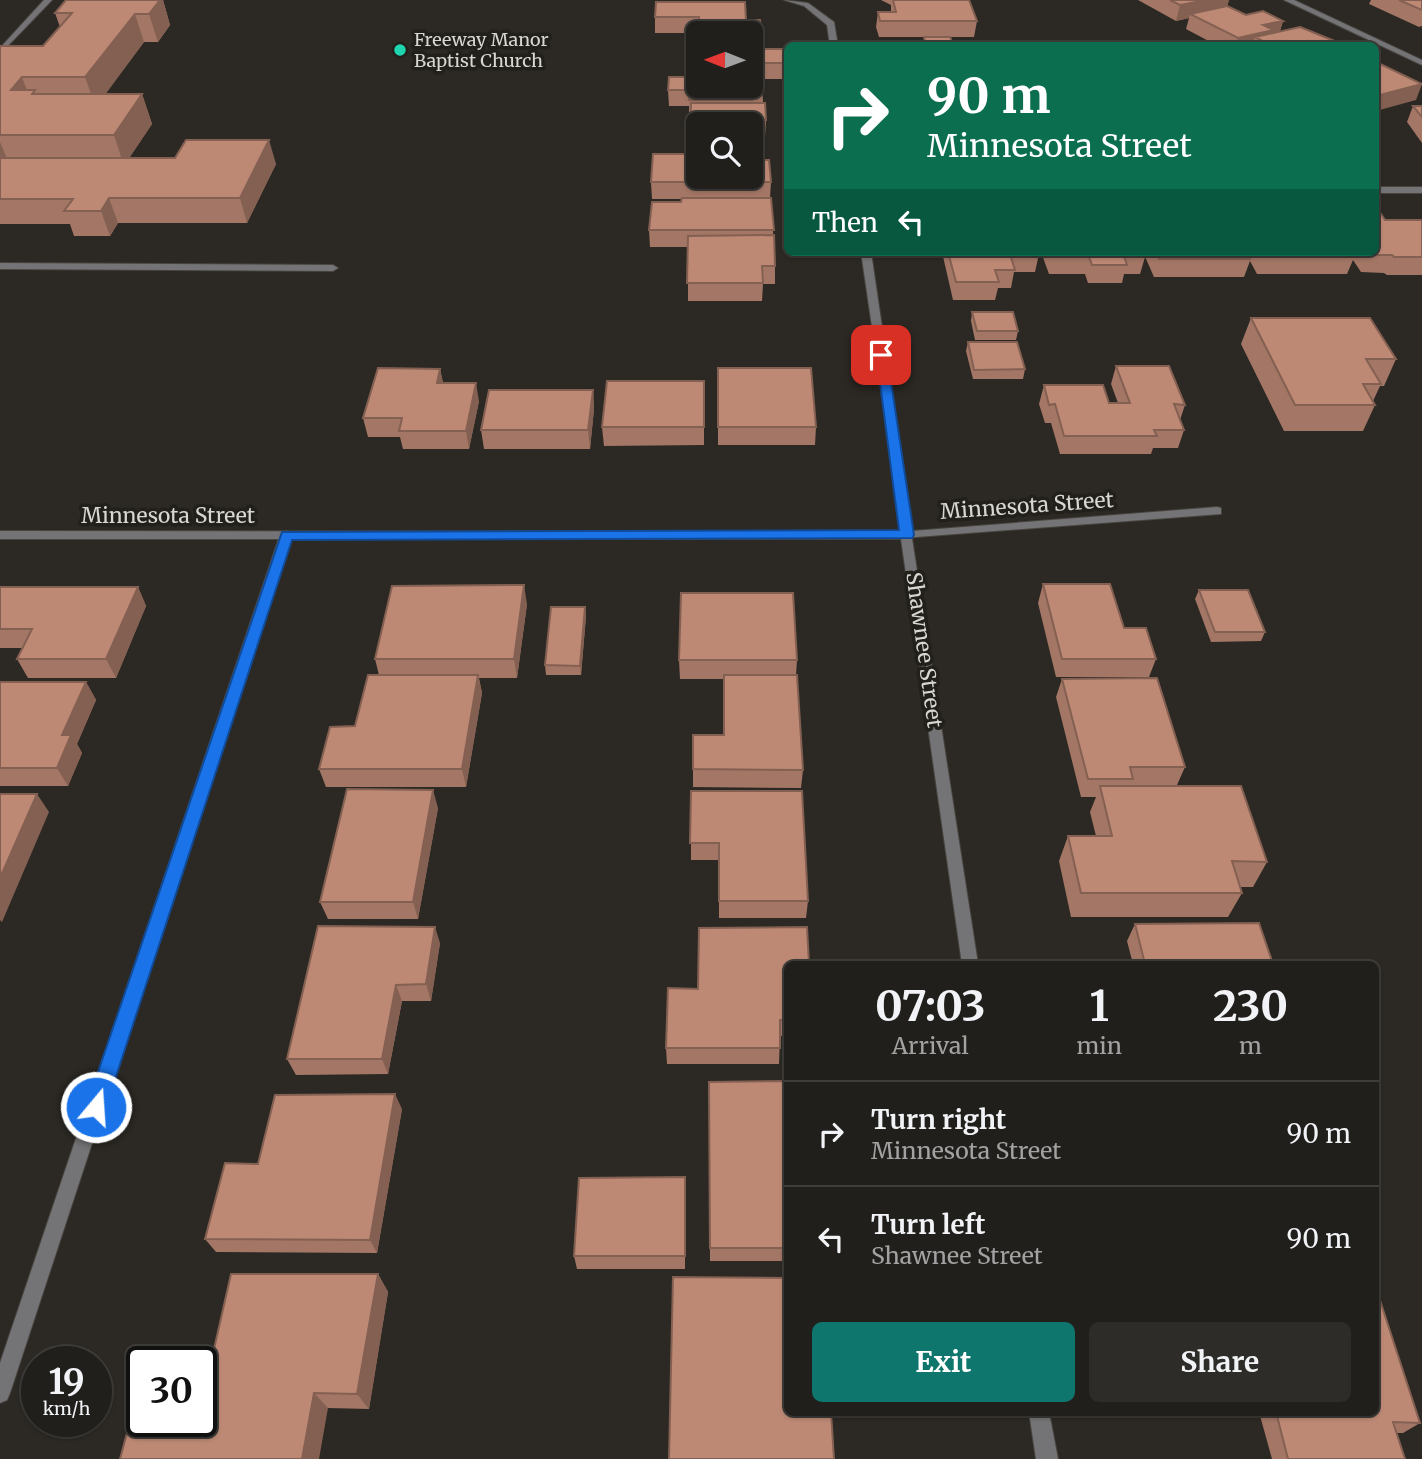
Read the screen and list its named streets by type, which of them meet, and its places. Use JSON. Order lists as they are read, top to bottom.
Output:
{
  "streets": {
    "street": ["Minnesota Street", "Shawnee Street"]
  },
  "crossings": [
    ["Minnesota Street", "Shawnee Street"]
  ],
  "places": ["Freeway Manor Baptist Church"],
  "north": "left",
  "page": {
    "turn": ["90 m", "Minnesota Street"],
    "then": "Then",
    "eta": [
      "07:03",
      "Arrival",
      "1",
      "min",
      "230",
      "m"
    ],
    "list": [
      {
        "name": "Turn right",
        "note": "Minnesota Street",
        "value": "90 m"
      },
      {
        "name": "Turn left",
        "note": "Shawnee Street",
        "value": "90 m"
      }
    ],
    "buttons": ["Exit", "Share"],
    "speed": "19 km/h",
    "limit": "30"
  }
}
